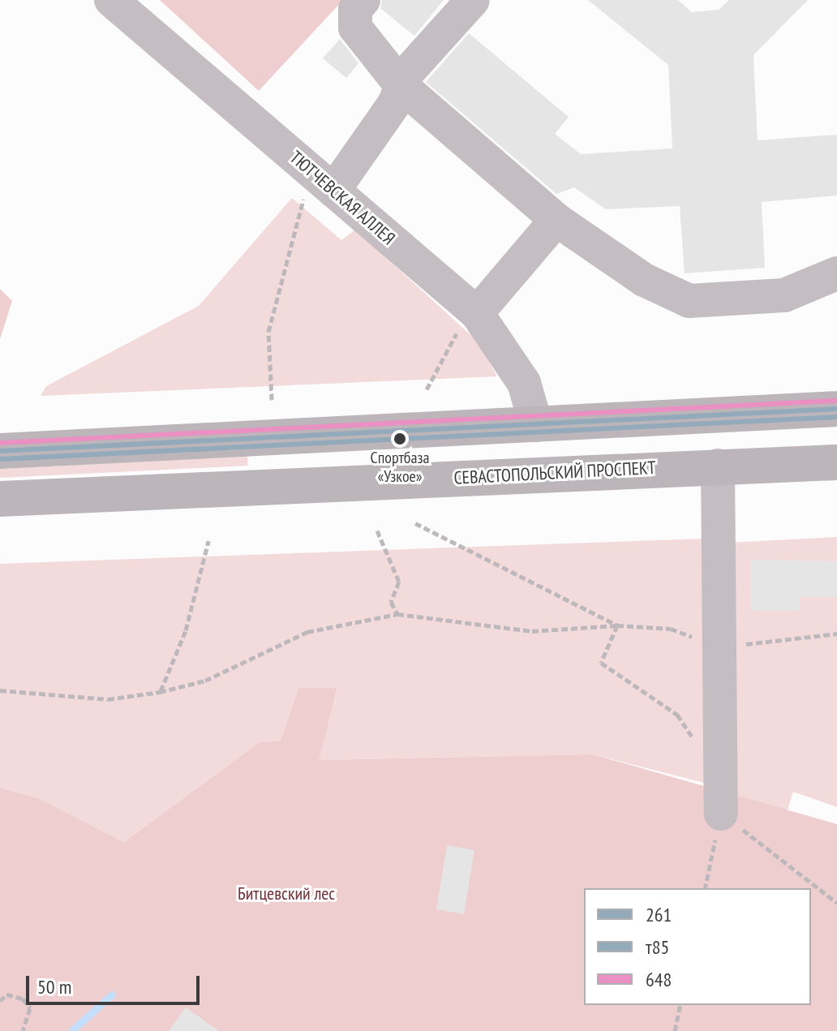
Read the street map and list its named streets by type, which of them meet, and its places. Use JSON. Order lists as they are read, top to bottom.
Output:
{
  "streets": {
    "main road": ["СЕВАСТОПОЛЬСКИЙ ПРОСПЕКТ"],
    "street": ["ТЮТЧЕВСКАЯ АЛЛЕЯ"]
  },
  "parks": ["Битцевский лес"],
  "places": ["Спортбаза «Узкое»"],
  "lines": ["transit line 648", "transit line 261", "transit line т85"],
  "legend": ["261", "т85", "648"],
  "scale_bar": "50 m"
}
